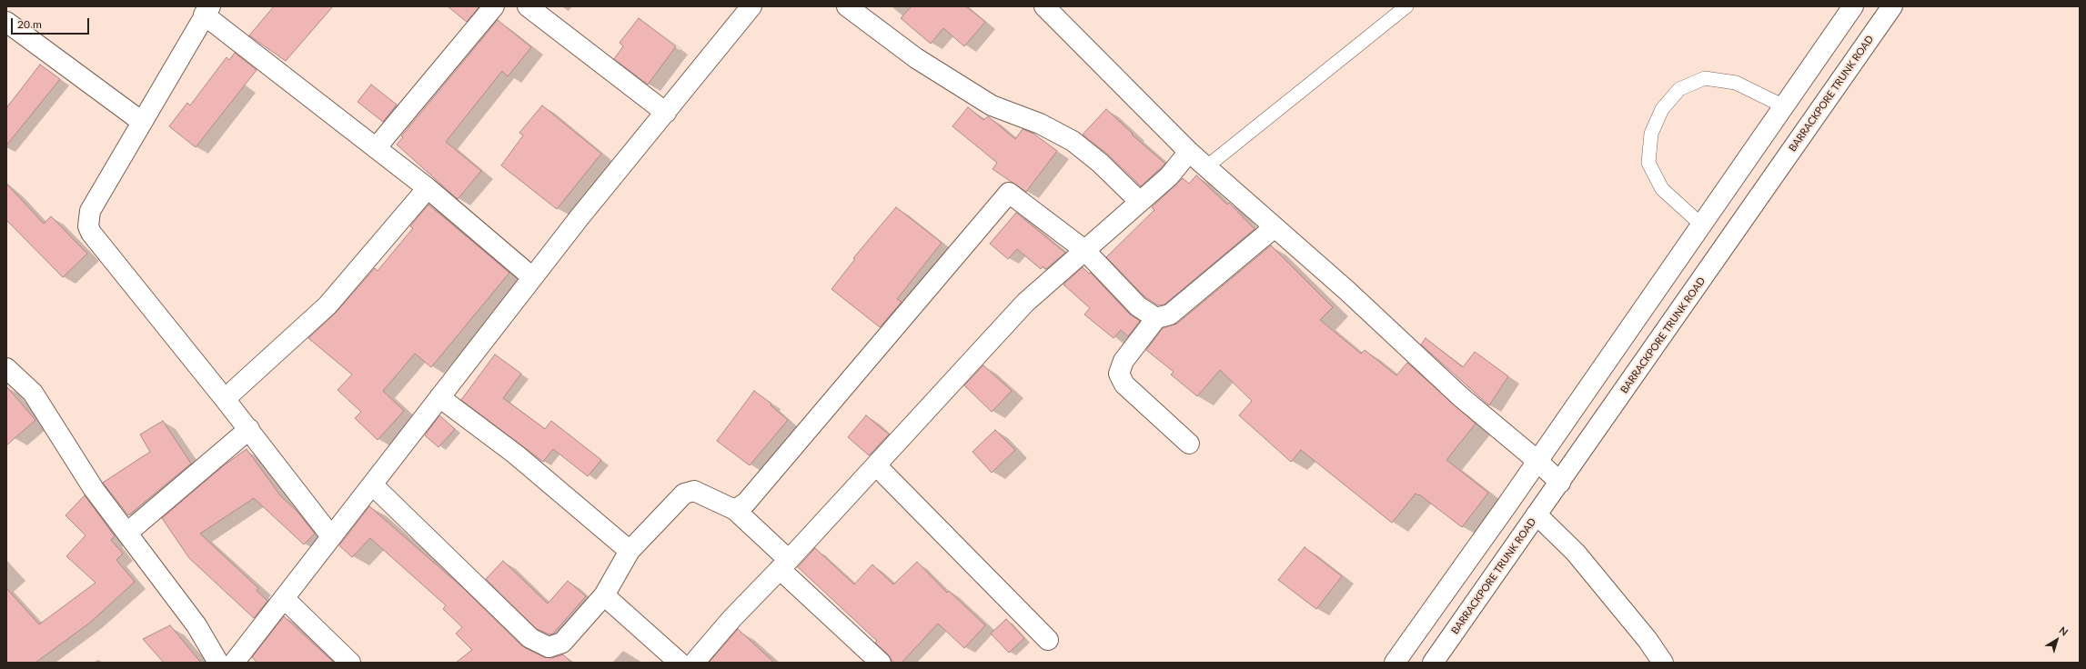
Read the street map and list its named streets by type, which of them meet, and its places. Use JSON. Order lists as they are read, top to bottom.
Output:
{
  "streets": {
    "street": ["BARRACKPORE TRUNK ROAD"]
  },
  "scale_bar": "20 m",
  "north": "top right"
}
